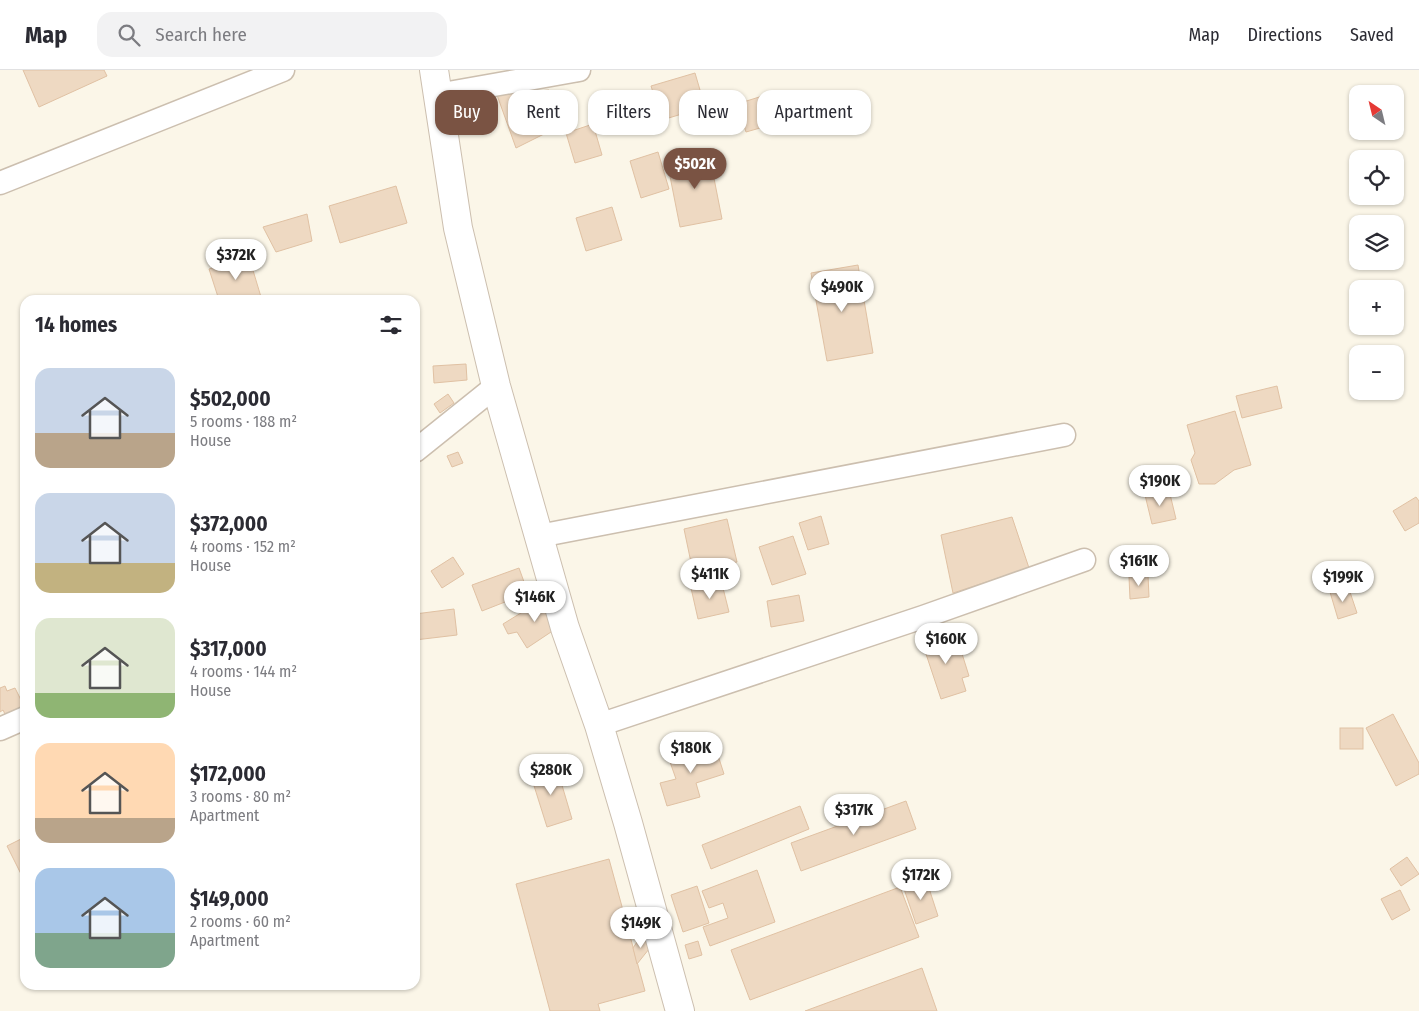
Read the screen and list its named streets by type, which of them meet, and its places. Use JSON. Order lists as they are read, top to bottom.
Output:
{
  "north": "top left",
  "page": {
    "header": "Map",
    "search": "Search here",
    "nav": ["Map", "Directions", "Saved"],
    "map_buttons": ["+", "−"],
    "chip": [
      "Buy",
      "Rent",
      "Filters",
      "New",
      "Apartment"
    ],
    "price": [
      "$502K",
      "$372K",
      "$490K",
      "$190K",
      "$161K",
      "$411K",
      "$199K",
      "$146K",
      "$160K",
      "$180K",
      "$280K",
      "$317K",
      "$172K",
      "$149K"
    ],
    "heading": "14 homes",
    "list": [
      {
        "name": "$502,000",
        "note": "5 rooms · 188 m² · House"
      },
      {
        "name": "$372,000",
        "note": "4 rooms · 152 m² · House"
      },
      {
        "name": "$317,000",
        "note": "4 rooms · 144 m² · House"
      },
      {
        "name": "$172,000",
        "note": "3 rooms · 80 m² · Apartment"
      },
      {
        "name": "$149,000",
        "note": "2 rooms · 60 m² · Apartment"
      }
    ]
  }
}
